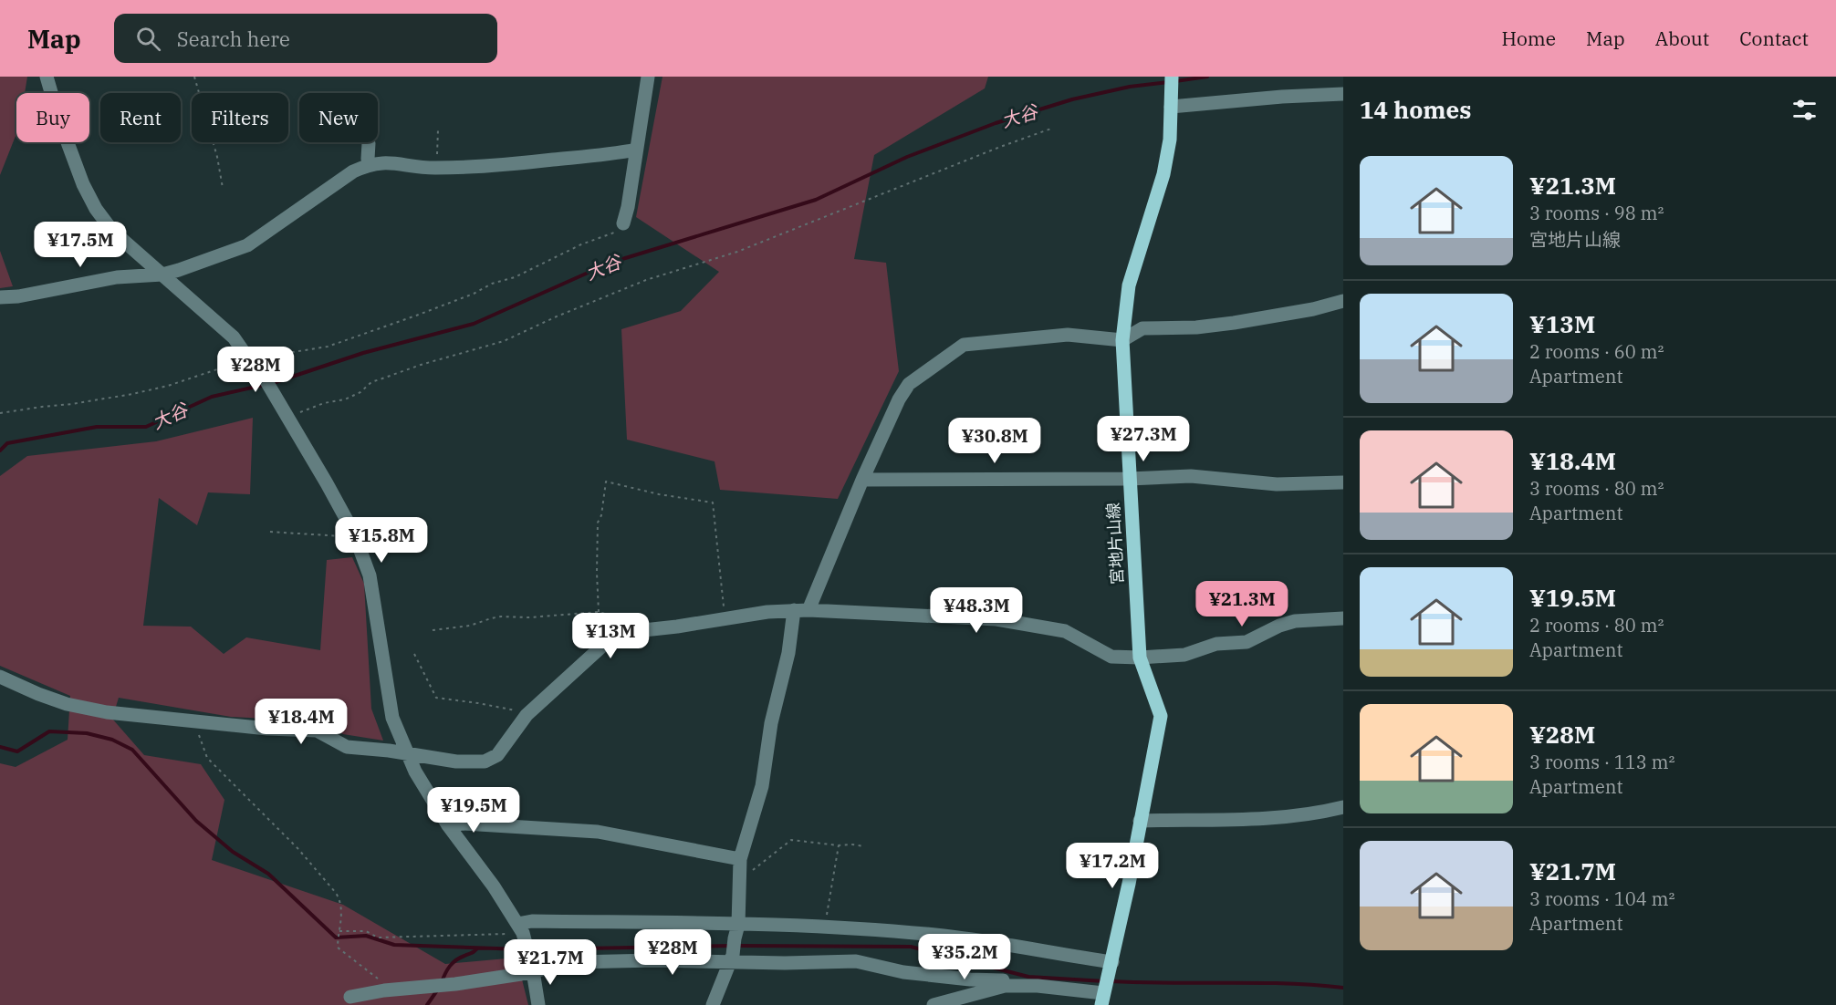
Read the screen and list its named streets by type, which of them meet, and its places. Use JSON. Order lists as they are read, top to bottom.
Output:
{
  "streets": {
    "main road": ["宮地片山線"]
  },
  "water": ["大谷"],
  "page": {
    "header": "Map",
    "search": "Search here",
    "nav": [
      "Home",
      "Map",
      "About",
      "Contact"
    ],
    "heading": "14 homes",
    "chip": [
      "Buy",
      "Rent",
      "Filters",
      "New"
    ],
    "list": [
      {
        "name": "¥21.3M",
        "note": "3 rooms · 98 m² · 宮地片山線"
      },
      {
        "name": "¥13M",
        "note": "2 rooms · 60 m² · Apartment"
      },
      {
        "name": "¥18.4M",
        "note": "3 rooms · 80 m² · Apartment"
      },
      {
        "name": "¥19.5M",
        "note": "2 rooms · 80 m² · Apartment"
      },
      {
        "name": "¥28M",
        "note": "3 rooms · 113 m² · Apartment"
      },
      {
        "name": "¥21.7M",
        "note": "3 rooms · 104 m² · Apartment"
      }
    ],
    "price": [
      "¥17.5M",
      "¥28M",
      "¥27.3M",
      "¥30.8M",
      "¥15.8M",
      "¥21.3M",
      "¥48.3M",
      "¥13M",
      "¥18.4M",
      "¥19.5M",
      "¥17.2M",
      "¥28M",
      "¥35.2M",
      "¥21.7M"
    ]
  }
}
